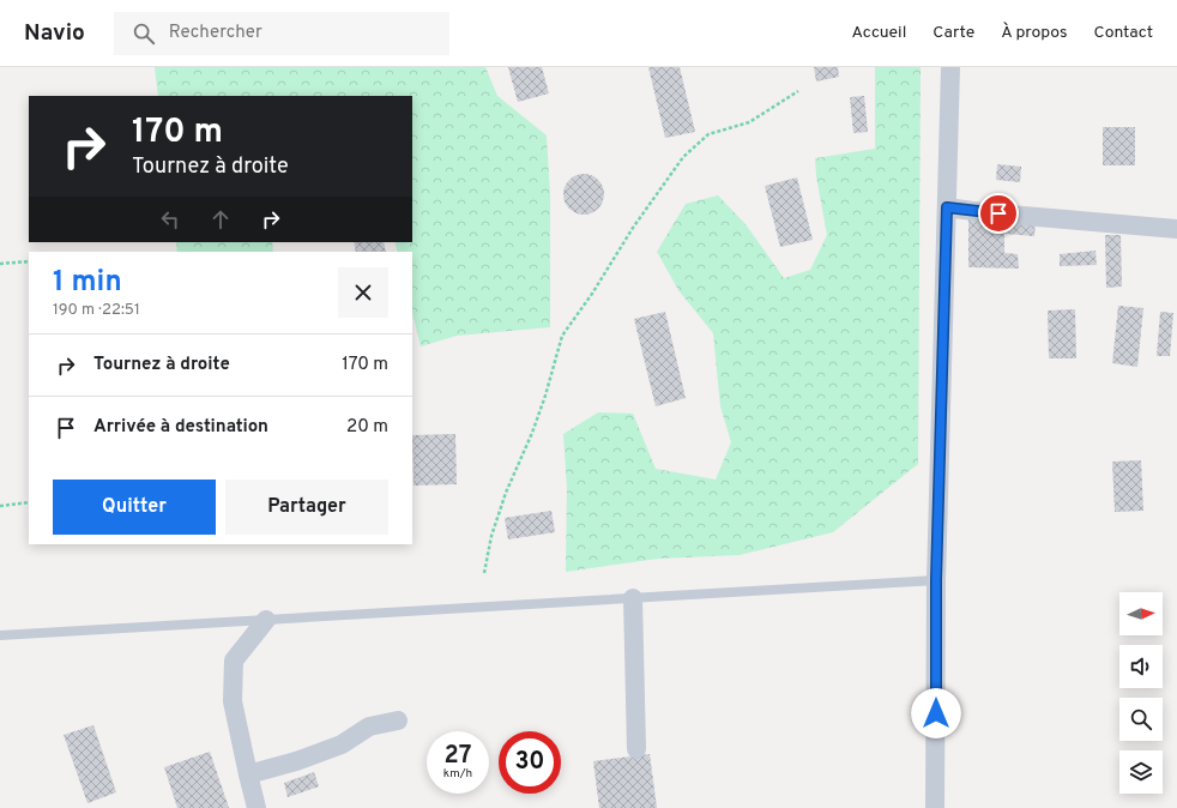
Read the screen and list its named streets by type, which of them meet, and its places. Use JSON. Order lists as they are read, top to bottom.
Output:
{
  "north": "right",
  "page": {
    "header": "Navio",
    "search": "Rechercher",
    "nav": [
      "Accueil",
      "Carte",
      "À propos",
      "Contact"
    ],
    "turn": ["170 m", "Tournez à droite"],
    "heading": ["1 min", "190 m · 22:51"],
    "list": [
      {
        "name": "Tournez à droite",
        "value": "170 m"
      },
      {
        "name": "Arrivée à destination",
        "value": "20 m"
      }
    ],
    "buttons": ["Quitter", "Partager"],
    "speed": "27 km/h",
    "limit": "30"
  }
}
